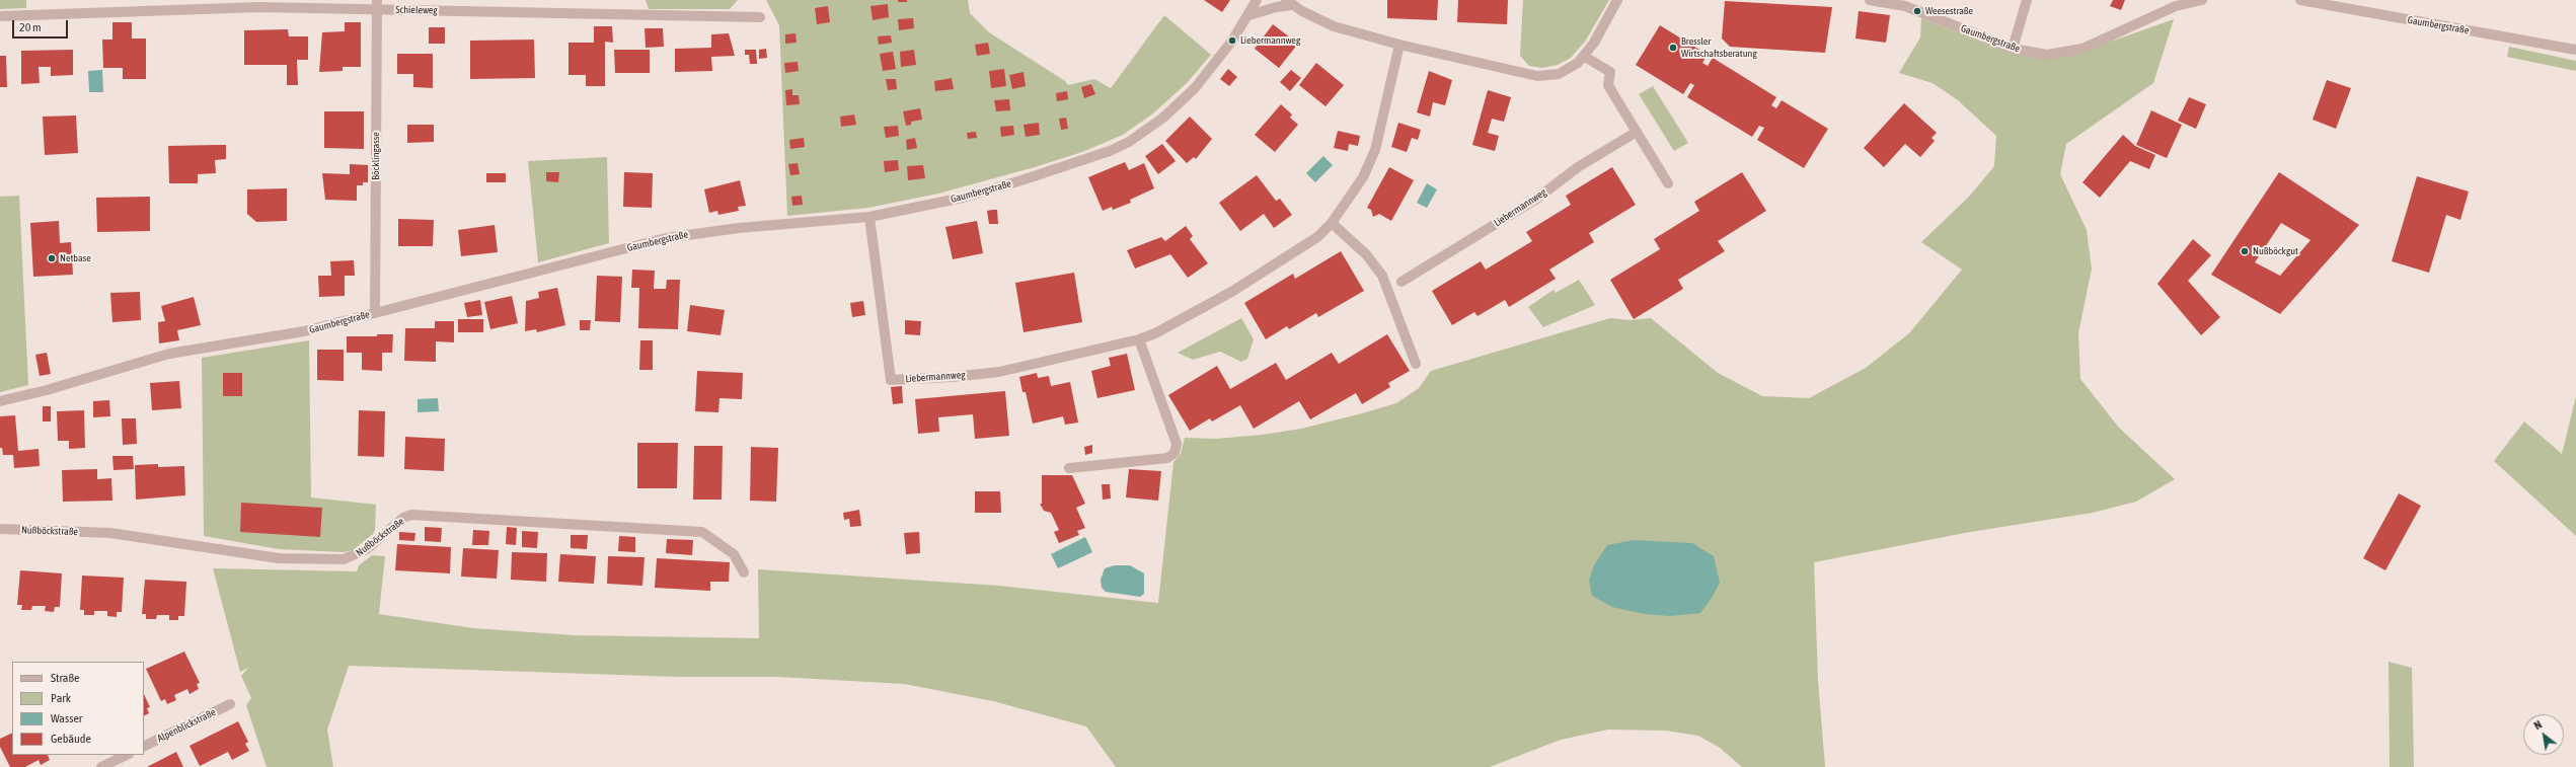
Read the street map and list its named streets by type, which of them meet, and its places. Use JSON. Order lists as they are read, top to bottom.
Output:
{
  "streets": {
    "street": [
      "Schieleweg",
      "Gaumbergstraße",
      "Böcklingasse",
      "Liebermannweg",
      "Nußböckstraße",
      "Alpenblickstraße"
    ]
  },
  "crossings": [
    ["Schieleweg", "Böcklingasse"],
    ["Gaumbergstraße", "Böcklingasse"],
    ["Gaumbergstraße", "Liebermannweg"]
  ],
  "places": [
    "Weesestraße",
    "Liebermannweg",
    "Bressler Wirtschaftsberatung",
    "Nußböckgut",
    "Netbase"
  ],
  "legend": [
    "Straße",
    "Park",
    "Wasser",
    "Gebäude"
  ],
  "scale_bar": "20 m",
  "north": "top left"
}
